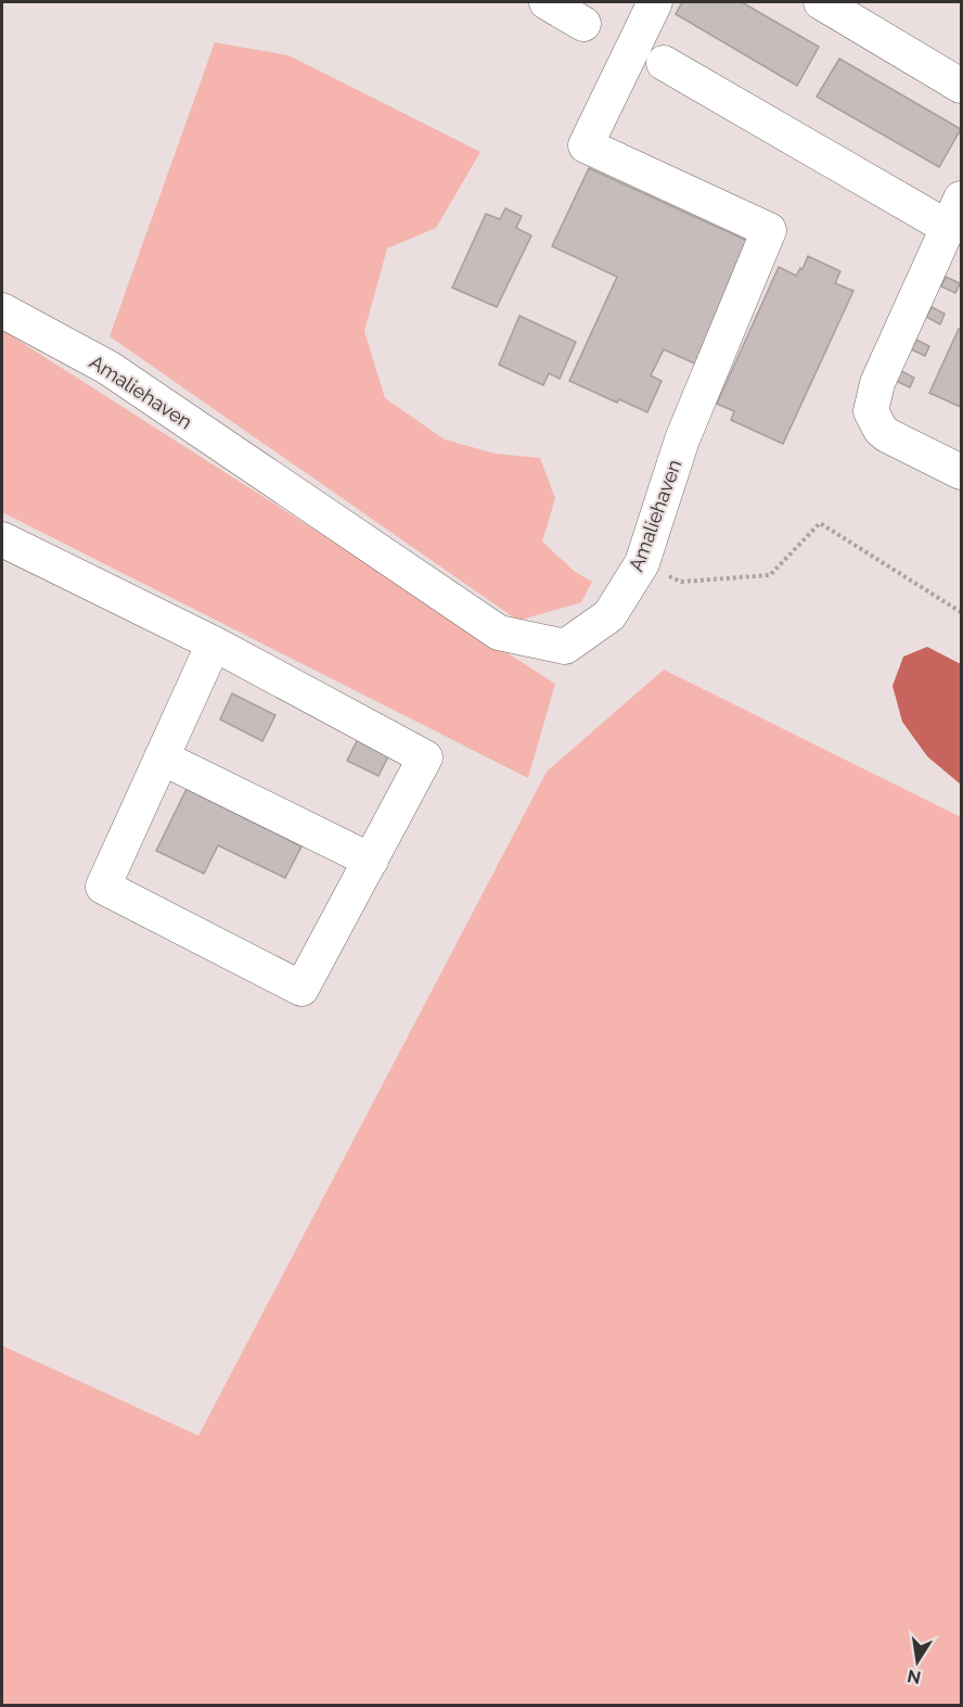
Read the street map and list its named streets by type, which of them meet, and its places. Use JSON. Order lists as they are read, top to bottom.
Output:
{
  "streets": {
    "street": ["Amaliehaven"]
  },
  "north": "bottom"
}
